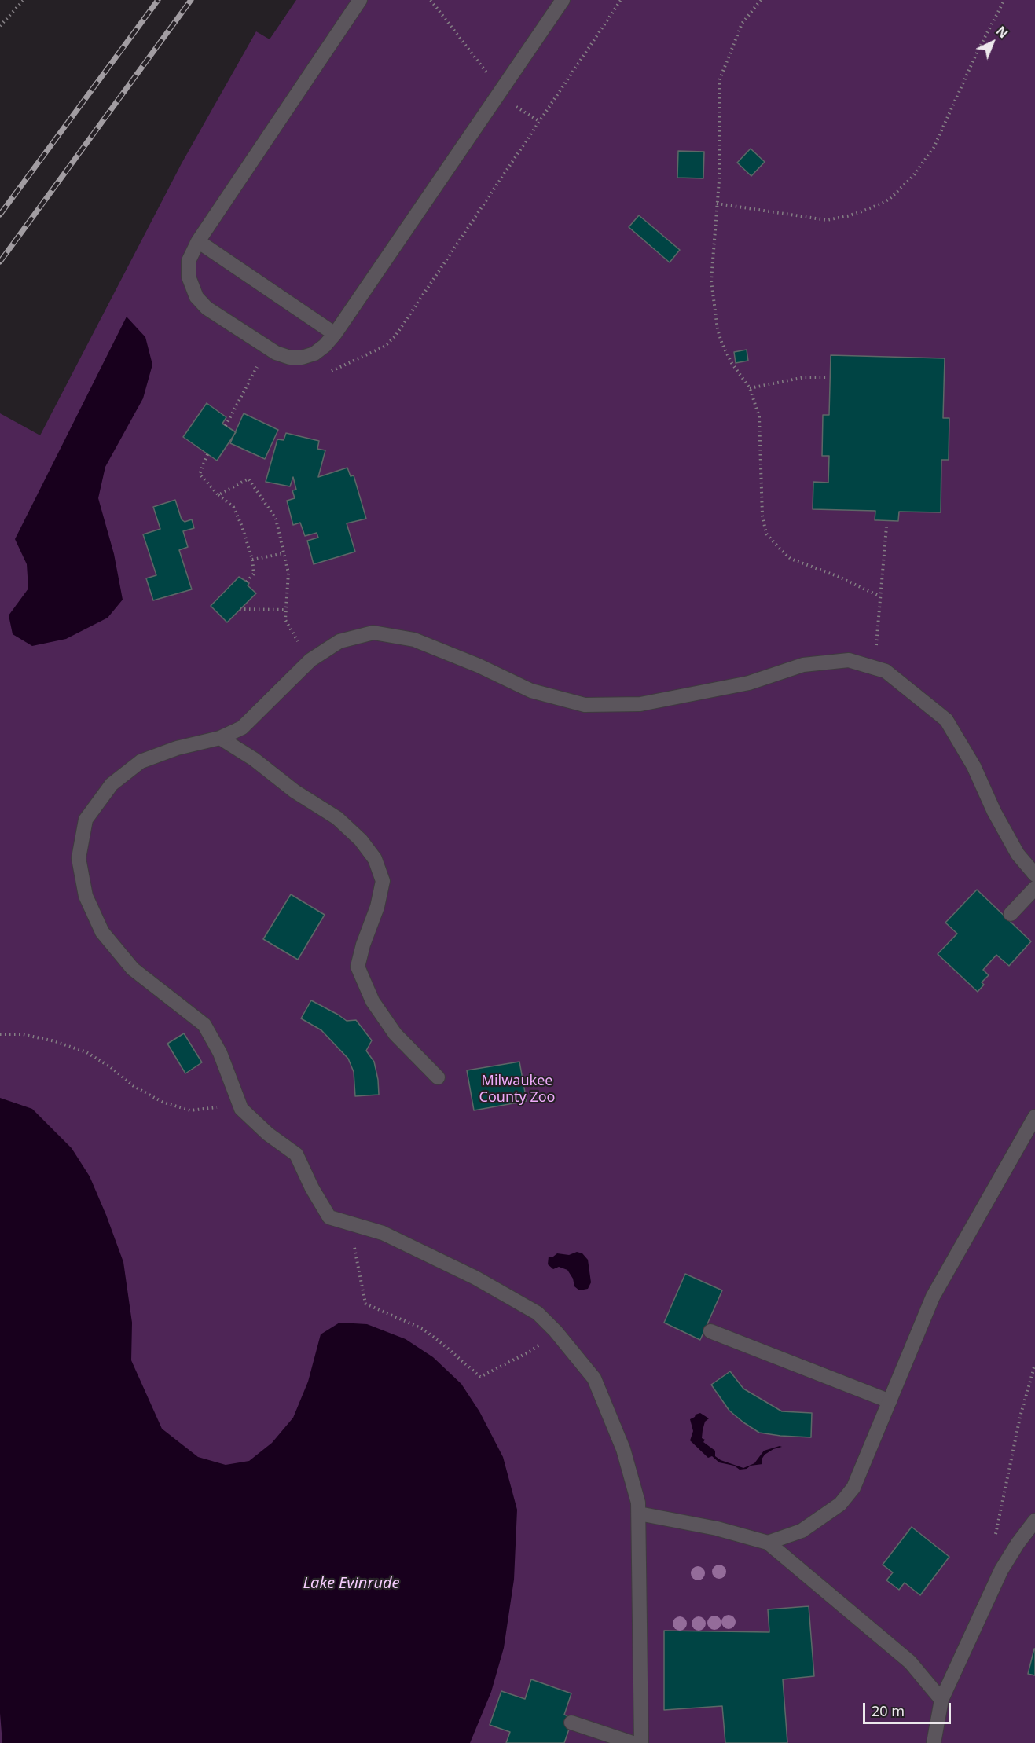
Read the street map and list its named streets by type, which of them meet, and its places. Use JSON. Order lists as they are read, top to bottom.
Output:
{
  "water": ["Lake Evinrude"],
  "parks": ["Milwaukee County Zoo"],
  "scale_bar": "20 m",
  "north": "top right"
}
